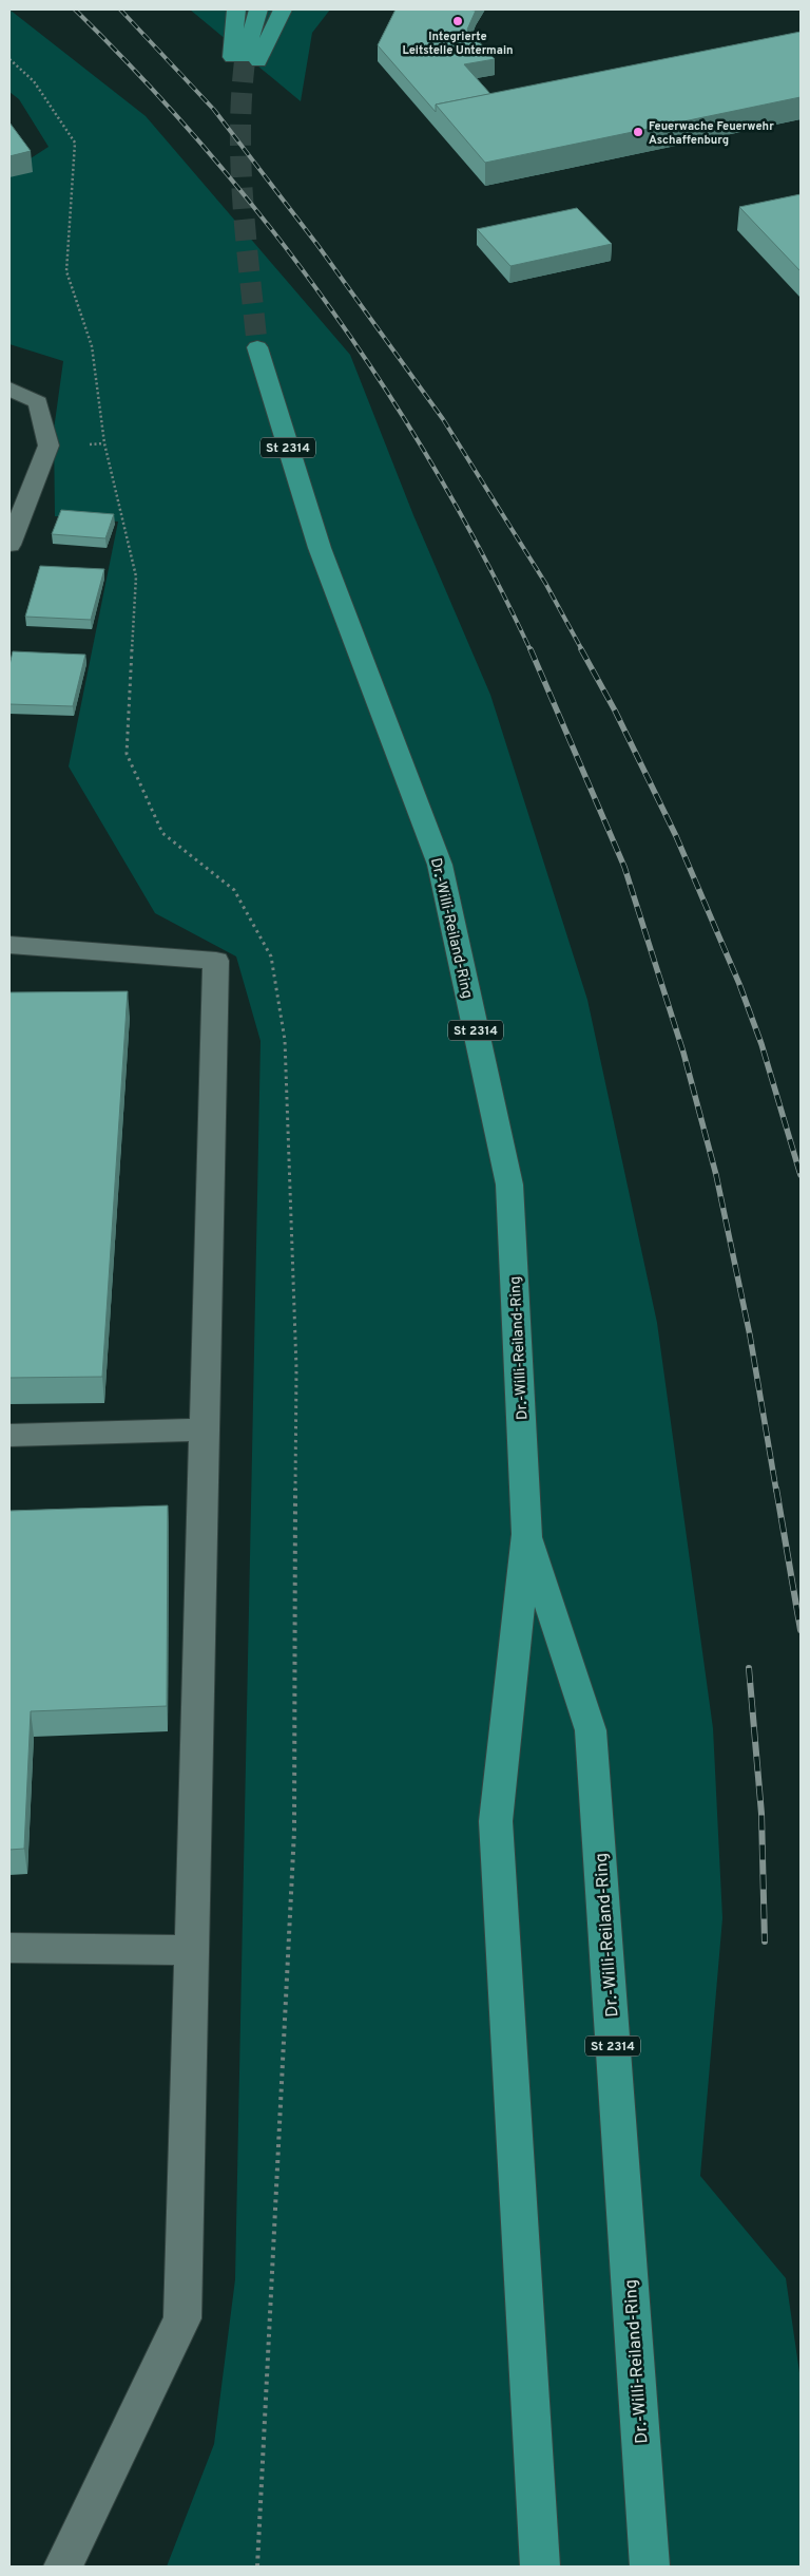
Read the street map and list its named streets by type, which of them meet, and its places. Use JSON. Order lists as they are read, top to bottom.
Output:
{
  "streets": {
    "highway": ["St 2314", "Dr.-Willi-Reiland-Ring"]
  },
  "places": ["Integrierte Leitstelle Untermain", "Feuerwache Feuerwehr Aschaffenburg"]
}
